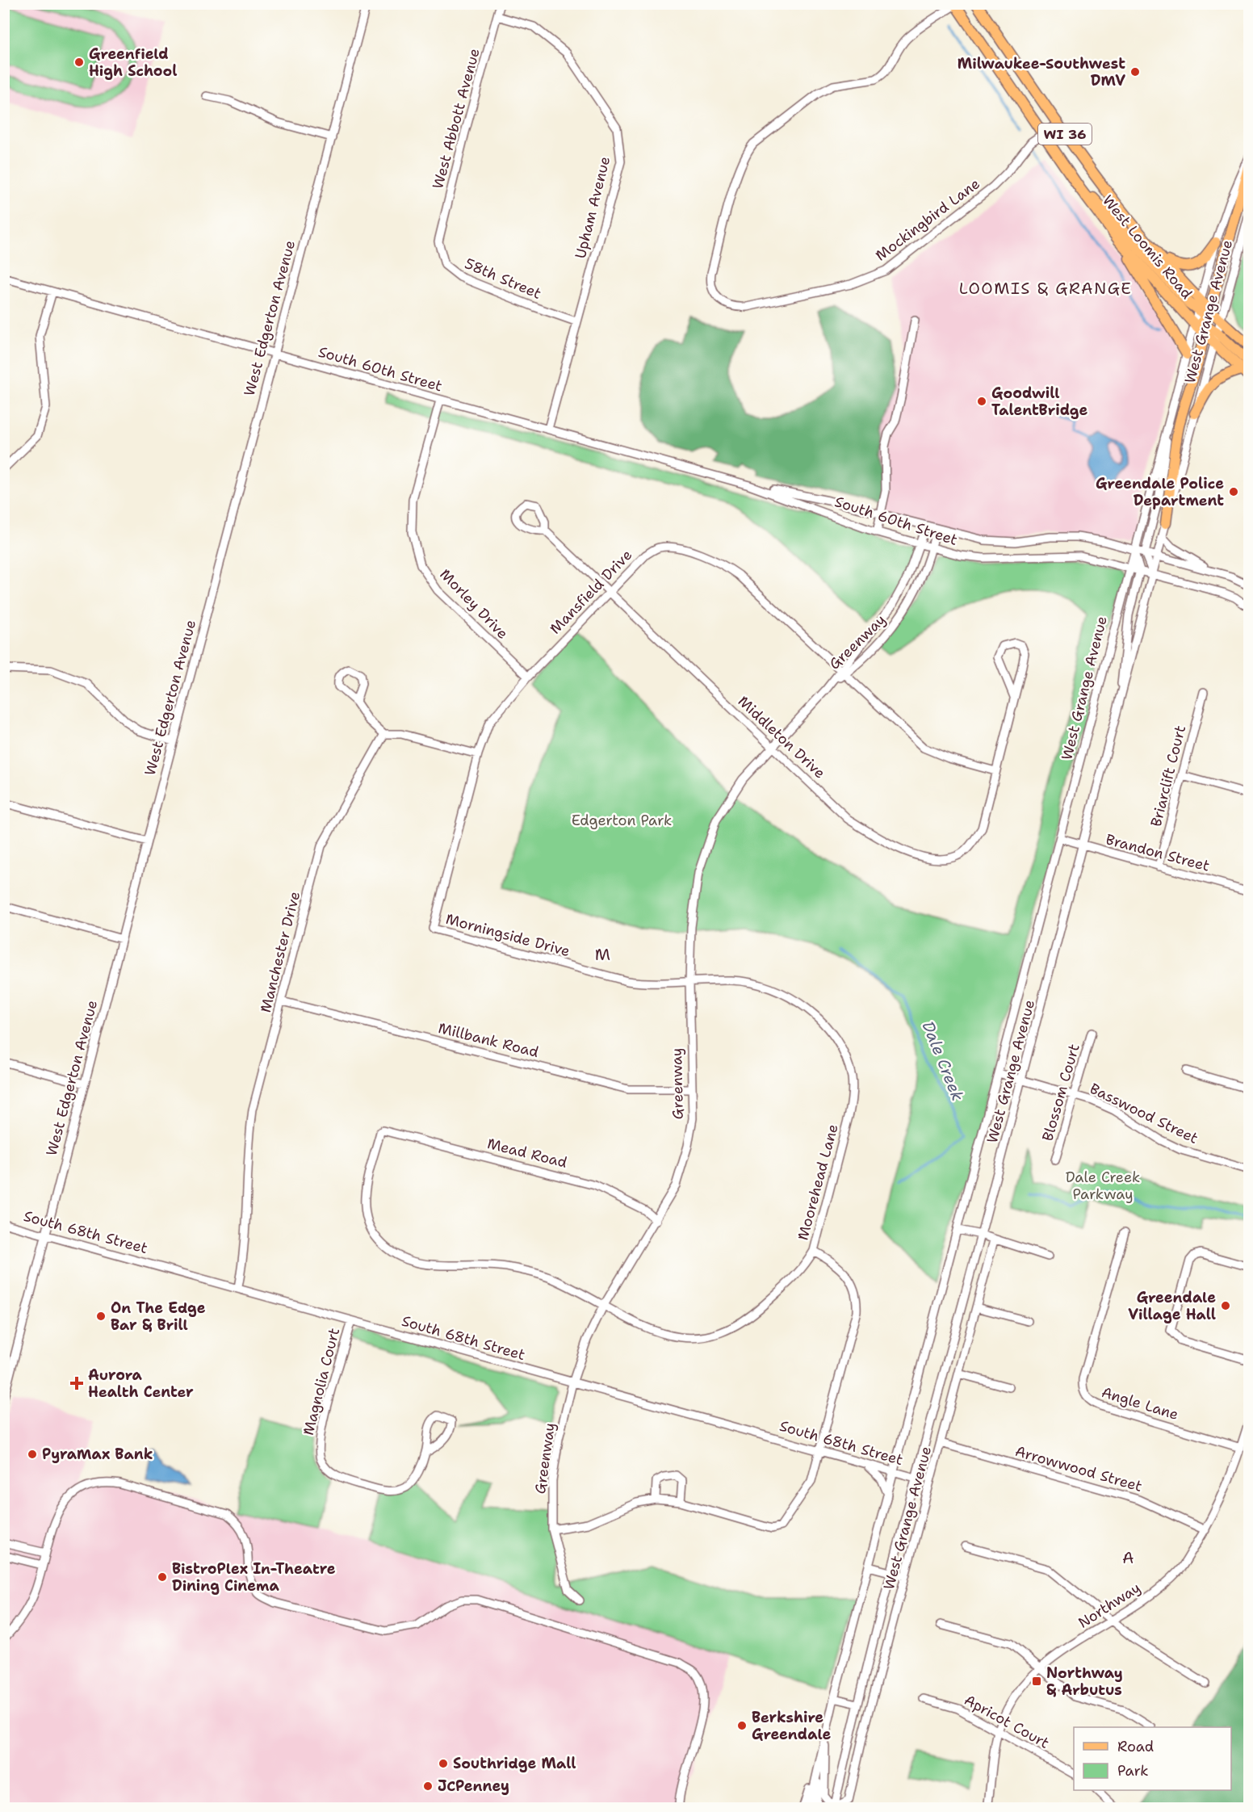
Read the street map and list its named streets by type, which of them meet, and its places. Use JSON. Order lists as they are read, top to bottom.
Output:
{
  "streets": {
    "main road": ["WI 36", "West Loomis Road"],
    "street": [
      "West Abbott Avenue",
      "Upham Avenue",
      "Mockingbird Lane",
      "58th Street",
      "West Grange Avenue",
      "West Edgerton Avenue",
      "South 60th Street",
      "Mansfield Drive",
      "Morley Drive",
      "Greenway",
      "Middleton Drive",
      "Briarclift Court",
      "Brandon Street",
      "Morningside Drive",
      "Manchester Drive",
      "Millbank Road",
      "Blossom Court",
      "Basswood Street",
      "Mead Road",
      "Moorehead Lane",
      "South 68th Street",
      "Magnolia Court",
      "Angle Lane",
      "Arrowwood Street",
      "Northway",
      "Apricot Court"
    ]
  },
  "crossings": [
    ["West Abbott Avenue", "Upham Avenue"],
    ["West Abbott Avenue", "58th Street"],
    ["Upham Avenue", "58th Street"],
    ["Upham Avenue", "South 60th Street"],
    ["Mockingbird Lane", "West Loomis Road"],
    ["West Loomis Road", "West Grange Avenue"],
    ["West Grange Avenue", "South 60th Street"],
    ["West Grange Avenue", "Brandon Street"],
    ["West Grange Avenue", "Basswood Street"],
    ["West Grange Avenue", "South 68th Street"],
    ["West Grange Avenue", "Arrowwood Street"],
    ["West Edgerton Avenue", "South 60th Street"],
    ["West Edgerton Avenue", "South 68th Street"],
    ["South 60th Street", "Morley Drive"],
    ["South 60th Street", "Greenway"],
    ["Mansfield Drive", "Morley Drive"],
    ["Mansfield Drive", "Greenway"],
    ["Mansfield Drive", "Middleton Drive"],
    ["Mansfield Drive", "Morningside Drive"],
    ["Greenway", "Middleton Drive"],
    ["Greenway", "Morningside Drive"],
    ["Greenway", "Millbank Road"],
    ["Greenway", "Mead Road"],
    ["Greenway", "Moorehead Lane"],
    ["Greenway", "South 68th Street"],
    ["Briarclift Court", "Brandon Street"],
    ["Morningside Drive", "Moorehead Lane"],
    ["Manchester Drive", "Millbank Road"],
    ["Manchester Drive", "South 68th Street"],
    ["Blossom Court", "Basswood Street"],
    ["Mead Road", "Moorehead Lane"],
    ["South 68th Street", "Magnolia Court"],
    ["Angle Lane", "Northway"],
    ["Arrowwood Street", "Northway"],
    ["Northway", "Apricot Court"]
  ],
  "districts": ["LOOMIS & GRANGE", "M", "A"],
  "water": ["Dale Creek"],
  "parks": ["Edgerton Park", "Dale Creek Parkway"],
  "places": {
    "other": [
      "Greenfield High School",
      "Milwaukee-Southwest DMV",
      "Goodwill TalentBridge",
      "Greendale Police Department",
      "Greendale Village Hall",
      "On The Edge Bar & Brill",
      "PyraMax Bank",
      "BistroPlex In-Theatre Dining Cinema",
      "Berkshire Greendale",
      "Southridge Mall",
      "JCPenney"
    ],
    "health": ["Aurora Health Center"],
    "transit": ["Northway & Arbutus"]
  },
  "legend": ["Road", "Park"]
}
